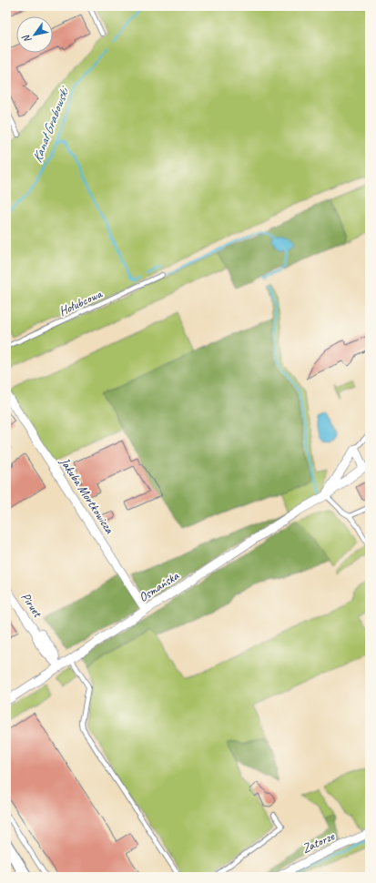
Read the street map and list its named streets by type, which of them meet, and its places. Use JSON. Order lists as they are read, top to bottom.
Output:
{
  "streets": {
    "street": [
      "Jakuba Mortkowicza",
      "Osmańska",
      "Piruet",
      "Zatorze"
    ],
    "lane": ["Hołubcowa"]
  },
  "crossings": [
    ["Jakuba Mortkowicza", "Osmańska"],
    ["Osmańska", "Piruet"]
  ],
  "water": ["Kanał Grabowski"],
  "north": "bottom left"
}
